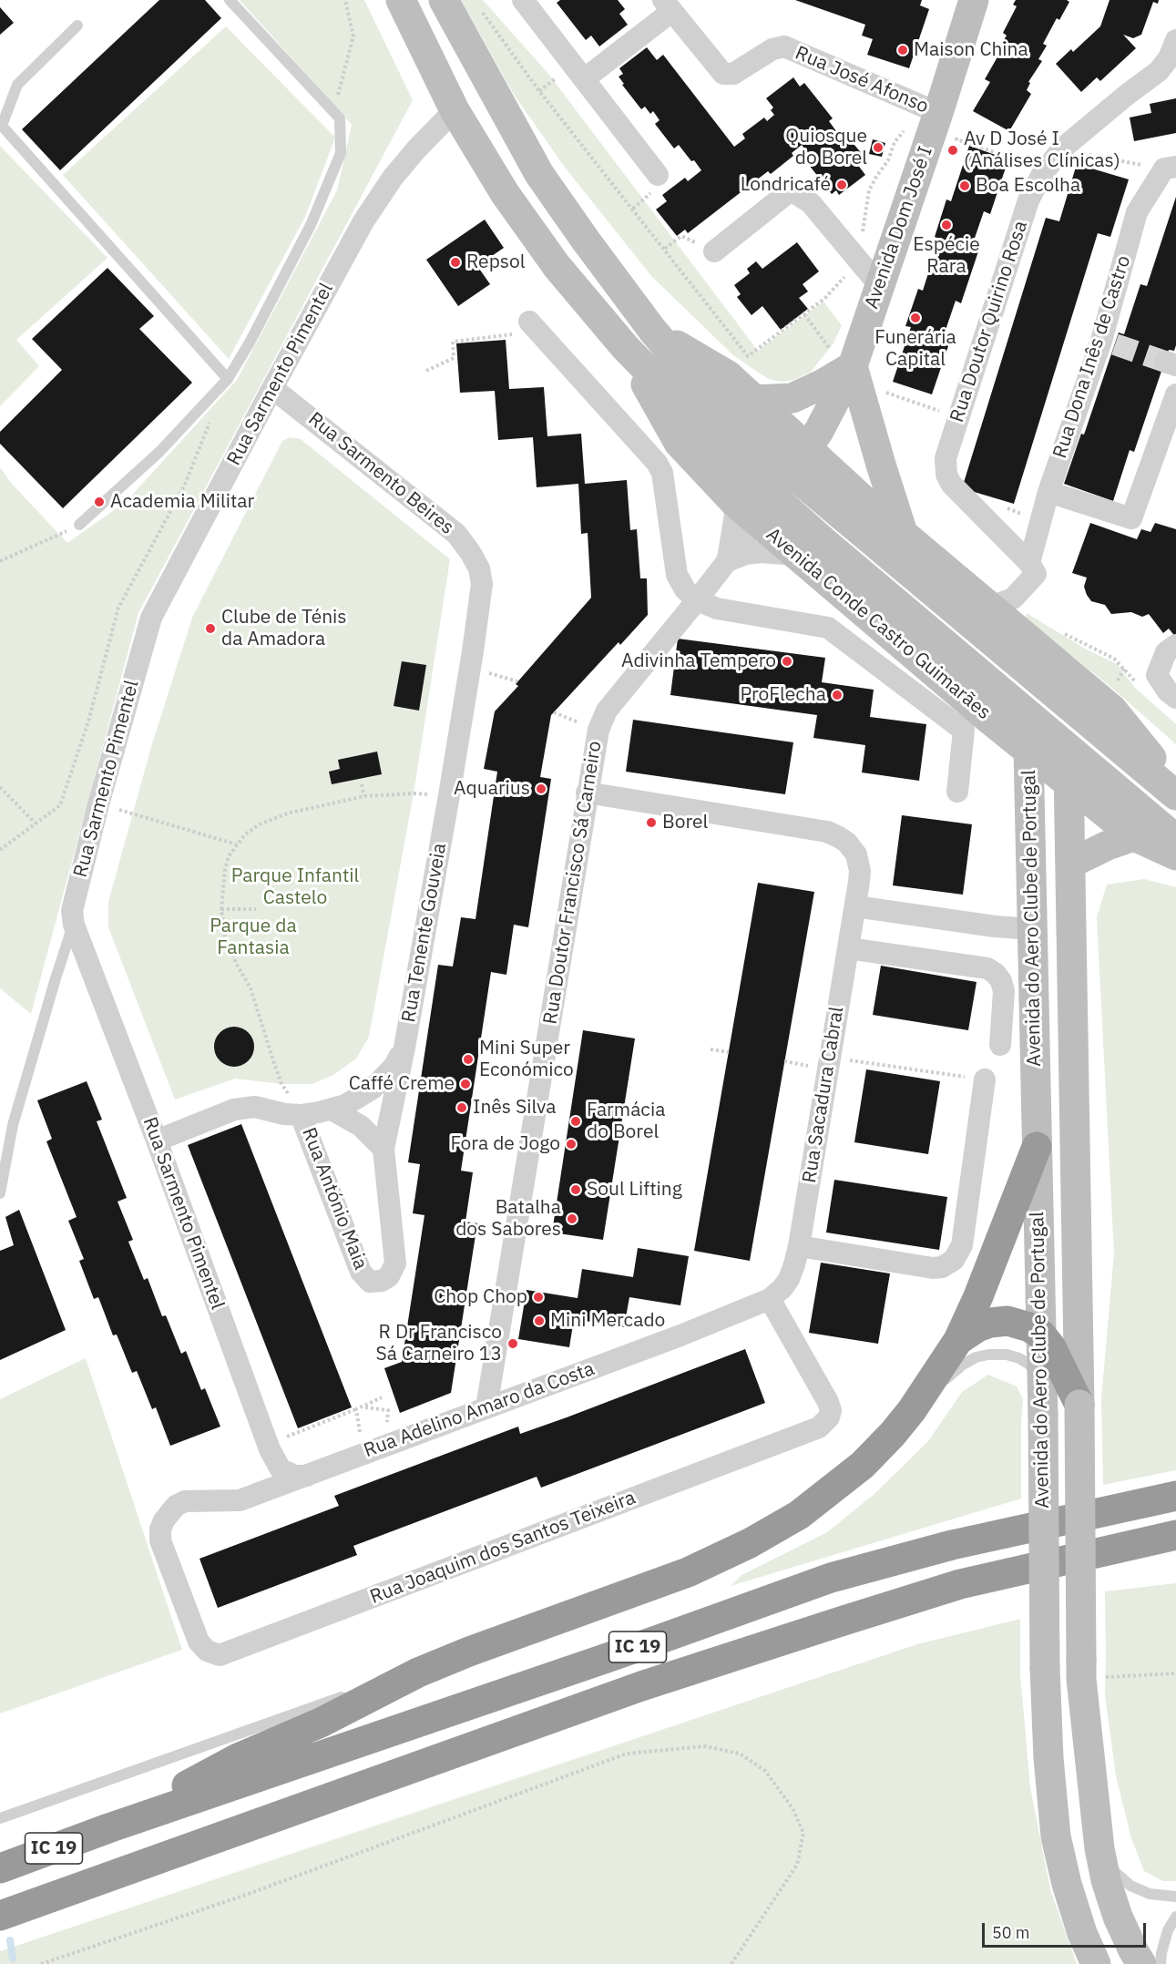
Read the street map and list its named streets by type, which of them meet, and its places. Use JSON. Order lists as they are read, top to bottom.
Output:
{
  "streets": {
    "highway": ["IC 19"],
    "main road": ["Avenida Dom José I", "Avenida Conde Castro Guimarães", "Avenida do Aero Clube de Portugal"],
    "street": [
      "Rua José Afonso",
      "Rua Doutor Quirino Rosa",
      "Rua Dona Inês de Castro",
      "Rua Sarmento Pimentel",
      "Rua Sarmento Beires",
      "Rua Doutor Francisco Sá Carneiro",
      "Rua Tenente Gouveia",
      "Rua Sacadura Cabral",
      "Rua António Maia",
      "Rua Adelino Amaro da Costa",
      "Rua Joaquim dos Santos Teixeira"
    ]
  },
  "crossings": [
    ["Rua José Afonso", "Avenida Dom José I"],
    ["Avenida Dom José I", "Avenida Conde Castro Guimarães"],
    ["Avenida Dom José I", "Rua Doutor Francisco Sá Carneiro"],
    ["Rua Doutor Quirino Rosa", "Rua Dona Inês de Castro"],
    ["Rua Dona Inês de Castro", "Avenida Conde Castro Guimarães"],
    ["Rua Sarmento Pimentel", "Rua Sarmento Beires"],
    ["Rua Sarmento Pimentel", "Avenida Conde Castro Guimarães"],
    ["Rua Sarmento Pimentel", "Rua António Maia"],
    ["Rua Sarmento Pimentel", "Rua Adelino Amaro da Costa"],
    ["Rua Sarmento Beires", "Rua Tenente Gouveia"],
    ["Avenida Conde Castro Guimarães", "Rua Doutor Francisco Sá Carneiro"],
    ["Avenida Conde Castro Guimarães", "Avenida do Aero Clube de Portugal"],
    ["Rua Doutor Francisco Sá Carneiro", "Rua Sacadura Cabral"],
    ["Rua Doutor Francisco Sá Carneiro", "Rua Adelino Amaro da Costa"],
    ["Rua Tenente Gouveia", "Rua António Maia"],
    ["Rua Sacadura Cabral", "Rua Adelino Amaro da Costa"],
    ["Rua Sacadura Cabral", "Rua Joaquim dos Santos Teixeira"],
    ["Rua Adelino Amaro da Costa", "Rua Joaquim dos Santos Teixeira"]
  ],
  "parks": ["Parque Infantil Castelo", "Parque da Fantasia"],
  "places": [
    "Maison China",
    "Quiosque do Borel",
    "Av D José I (Análises Clínicas)",
    "Londricafé",
    "Boa Escolha",
    "Espécie Rara",
    "Repsol",
    "Funerária Capital",
    "Academia Militar",
    "Clube de Ténis da Amadora",
    "Adivinha Tempero",
    "ProFlecha",
    "Aquarius",
    "Borel",
    "Mini Super Económico",
    "Caffé Creme",
    "Inês Silva",
    "Farmácia do Borel",
    "Fora de Jogo",
    "Soul Lifting",
    "Batalha dos Sabores",
    "Chop Chop",
    "Mini Mercado",
    "R Dr Francisco Sá Carneiro 13"
  ],
  "scale_bar": "50 m"
}
